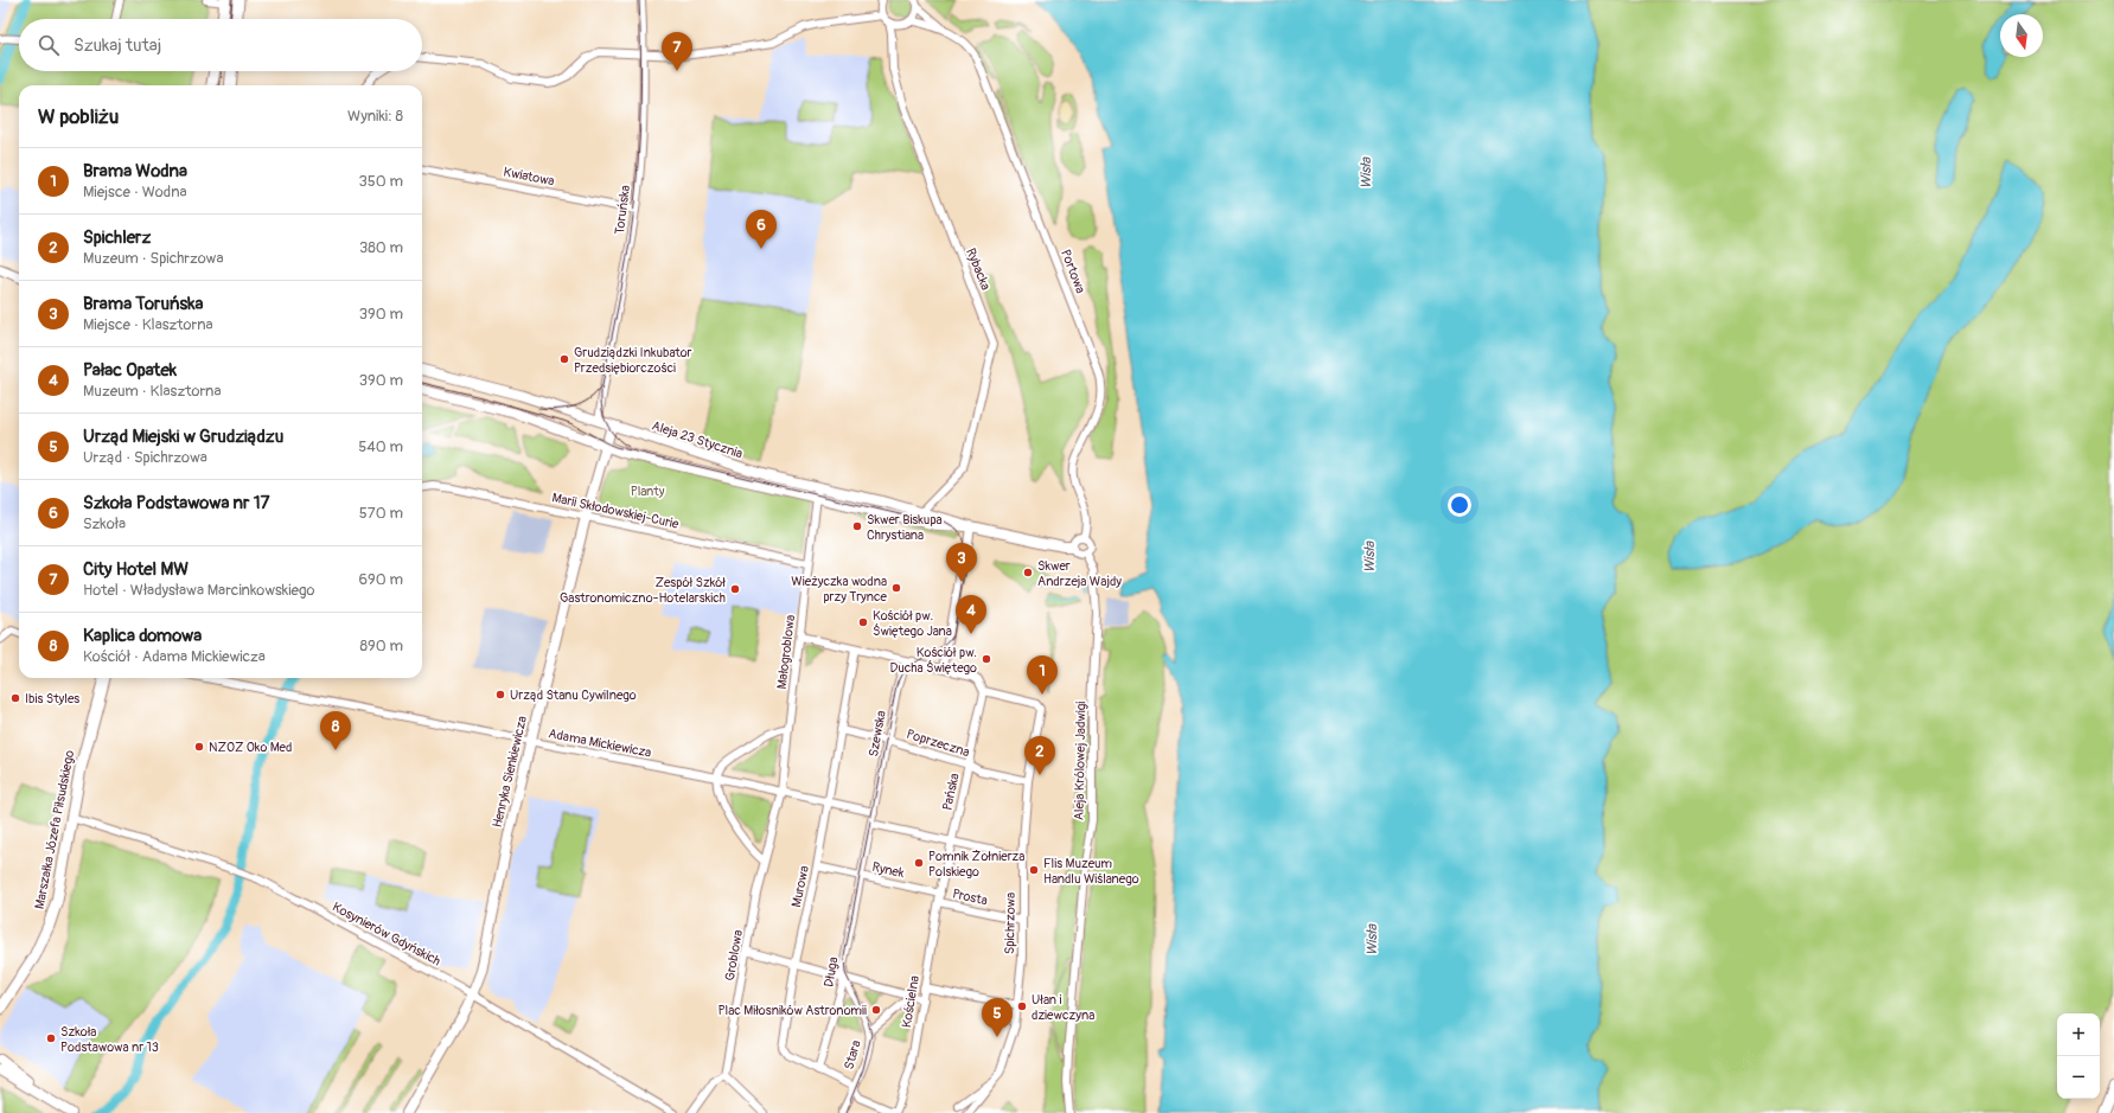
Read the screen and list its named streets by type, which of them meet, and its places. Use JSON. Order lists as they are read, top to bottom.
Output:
{
  "streets": {
    "main road": ["Marszałka Józefa Piłsudskiego"],
    "street": [
      "Kwiatowa",
      "Toruńska",
      "Rybacka",
      "Portowa",
      "Aleja 23 Stycznia",
      "Marii Skłodowskiej-Curie",
      "Małogroblowa",
      "Szewska",
      "Adama Mickiewicza",
      "Poprzeczna",
      "Aleja Królowej Jadwigi",
      "Henryka Sienkiewicza",
      "Pańska",
      "Rynek",
      "Murowa",
      "Prosta",
      "Spichrzowa",
      "Kosynierów Gdyńskich",
      "Groblowa",
      "Długa",
      "Kościelna",
      "Stara"
    ]
  },
  "crossings": [
    ["Kwiatowa", "Toruńska"],
    ["Toruńska", "Aleja 23 Stycznia"],
    ["Rybacka", "Portowa"],
    ["Rybacka", "Aleja 23 Stycznia"],
    ["Portowa", "Aleja 23 Stycznia"],
    ["Portowa", "Aleja Królowej Jadwigi"],
    ["Aleja 23 Stycznia", "Małogroblowa"],
    ["Aleja 23 Stycznia", "Aleja Królowej Jadwigi"],
    ["Aleja 23 Stycznia", "Henryka Sienkiewicza"],
    ["Marii Skłodowskiej-Curie", "Małogroblowa"],
    ["Marii Skłodowskiej-Curie", "Henryka Sienkiewicza"],
    ["Małogroblowa", "Adama Mickiewicza"],
    ["Małogroblowa", "Groblowa"],
    ["Szewska", "Adama Mickiewicza"],
    ["Szewska", "Poprzeczna"],
    ["Szewska", "Rynek"],
    ["Adama Mickiewicza", "Henryka Sienkiewicza"],
    ["Adama Mickiewicza", "Rynek"],
    ["Adama Mickiewicza", "Murowa"],
    ["Adama Mickiewicza", "Groblowa"],
    ["Poprzeczna", "Pańska"],
    ["Poprzeczna", "Murowa"],
    ["Poprzeczna", "Spichrzowa"],
    ["Henryka Sienkiewicza", "Kosynierów Gdyńskich"],
    ["Pańska", "Spichrzowa"],
    ["Marszałka Józefa Piłsudskiego", "Kosynierów Gdyńskich"],
    ["Rynek", "Długa"],
    ["Rynek", "Kościelna"],
    ["Murowa", "Długa"],
    ["Murowa", "Kościelna"],
    ["Murowa", "Stara"],
    ["Prosta", "Spichrzowa"],
    ["Prosta", "Kościelna"],
    ["Długa", "Stara"]
  ],
  "water": ["Wisła"],
  "parks": ["Planty"],
  "places": [
    "Grudziądzki Inkubator Przedsiębiorczości",
    "Skwer Biskupa Chrystiana",
    "Skwer Andrzeja Wajdy",
    "Wieżyczka wodna przy Trynce",
    "Zespół Szkół Gastronomiczno-Hotelarskich",
    "Kościół pw. Świętego Jana",
    "Kościół pw. Ducha Świętego",
    "Urząd Stanu Cywilnego",
    "Ibis Styles",
    "NZOZ Oko Med",
    "Pomnik Żołnierza Polskiego",
    "Flis Muzeum Handlu Wiślanego",
    "Ułan i dziewczyna",
    "Plac Miłosników Astronomii",
    "Szkoła Podstawowa nr 13"
  ],
  "north": "bottom",
  "page": {
    "search": "Szukaj tutaj",
    "pins": [
      "7",
      "6",
      "3",
      "4",
      "1",
      "8",
      "2",
      "5"
    ],
    "heading": ["W pobliżu", "Wyniki: 8"],
    "list": [
      {
        "mark": "1",
        "name": "Brama Wodna",
        "note": "Miejsce · Wodna",
        "value": "350 m"
      },
      {
        "mark": "2",
        "name": "Spichlerz",
        "note": "Muzeum · Spichrzowa",
        "value": "380 m"
      },
      {
        "mark": "3",
        "name": "Brama Toruńska",
        "note": "Miejsce · Klasztorna",
        "value": "390 m"
      },
      {
        "mark": "4",
        "name": "Pałac Opatek",
        "note": "Muzeum · Klasztorna",
        "value": "390 m"
      },
      {
        "mark": "5",
        "name": "Urząd Miejski w Grudziądzu",
        "note": "Urząd · Spichrzowa",
        "value": "540 m"
      },
      {
        "mark": "6",
        "name": "Szkoła Podstawowa nr 17",
        "note": "Szkoła",
        "value": "570 m"
      },
      {
        "mark": "7",
        "name": "City Hotel MW",
        "note": "Hotel · Władysława Marcinkowskiego",
        "value": "690 m"
      },
      {
        "mark": "8",
        "name": "Kaplica domowa",
        "note": "Kościół · Adama Mickiewicza",
        "value": "890 m"
      }
    ],
    "map_buttons": ["+", "−"]
  }
}
